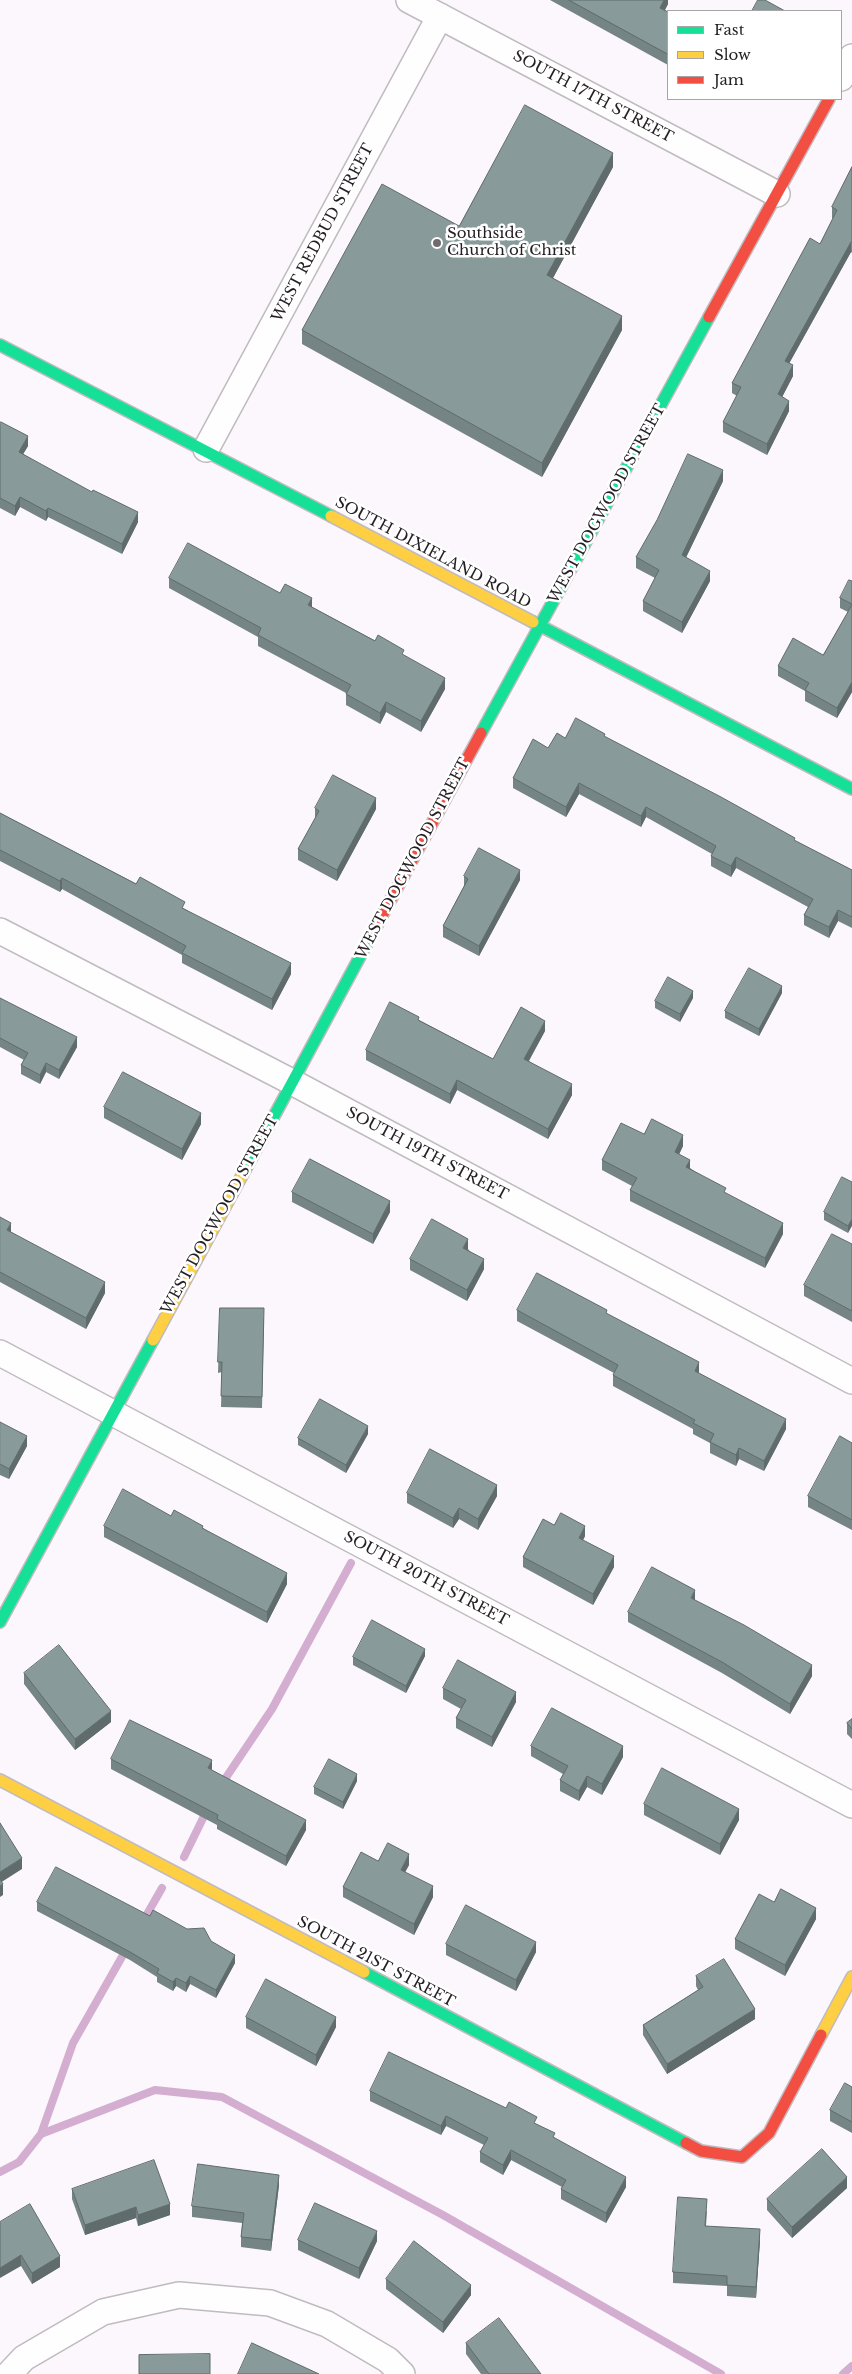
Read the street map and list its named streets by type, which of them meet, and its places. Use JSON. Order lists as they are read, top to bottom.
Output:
{
  "streets": {
    "street": [
      "SOUTH 17TH STREET",
      "WEST REDBUD STREET",
      "WEST DOGWOOD STREET",
      "SOUTH DIXIELAND ROAD",
      "SOUTH 19TH STREET",
      "SOUTH 20TH STREET",
      "SOUTH 21ST STREET"
    ]
  },
  "crossings": [
    ["SOUTH 17TH STREET", "WEST REDBUD STREET"],
    ["SOUTH 17TH STREET", "WEST DOGWOOD STREET"],
    ["WEST REDBUD STREET", "SOUTH DIXIELAND ROAD"],
    ["WEST DOGWOOD STREET", "SOUTH DIXIELAND ROAD"],
    ["WEST DOGWOOD STREET", "SOUTH 19TH STREET"],
    ["WEST DOGWOOD STREET", "SOUTH 20TH STREET"]
  ],
  "places": ["Southside Church of Christ"],
  "legend": ["Fast", "Slow", "Jam"]
}
